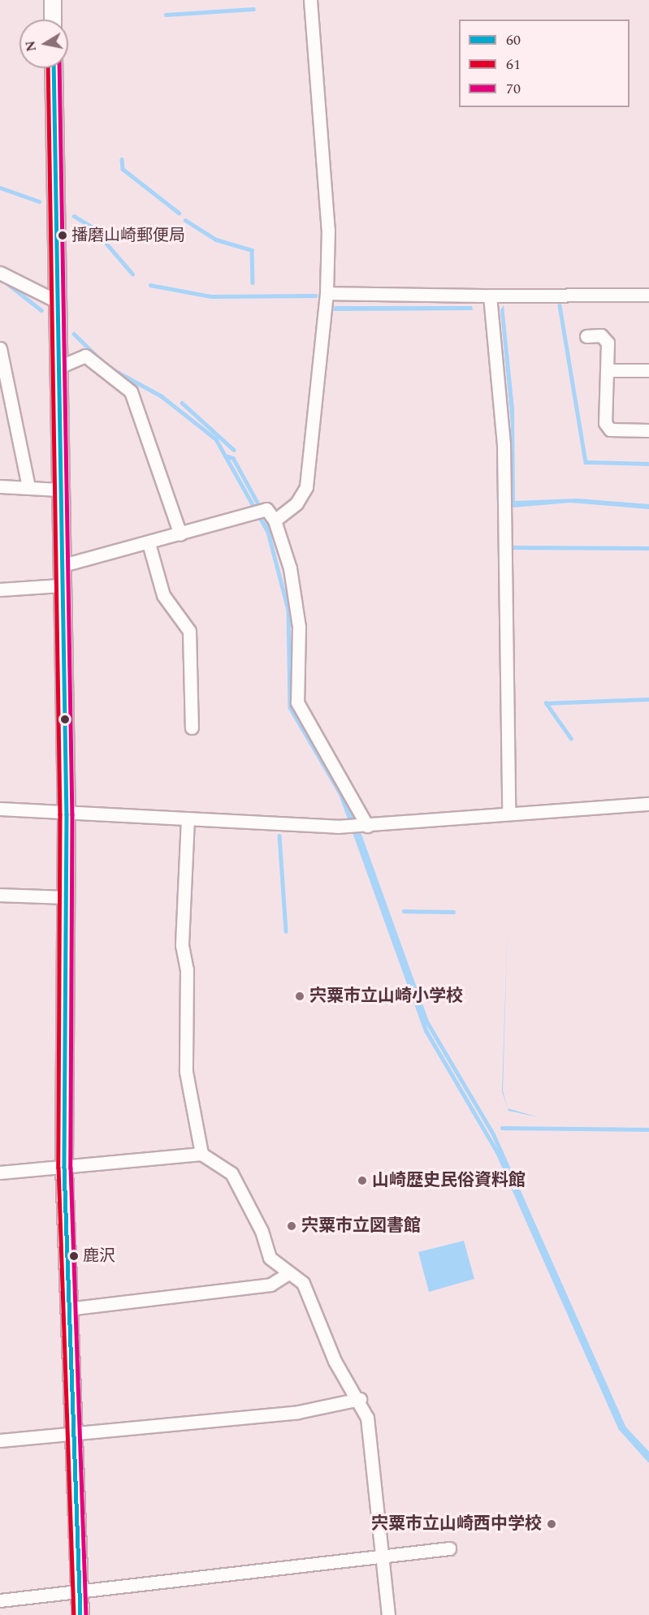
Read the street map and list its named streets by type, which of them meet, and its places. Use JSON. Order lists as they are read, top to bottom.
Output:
{
  "places": [
    "播磨山崎郵便局",
    "宍粟市立山崎小学校",
    "山崎歴史民俗資料館",
    "宍粟市立図書館",
    "鹿沢",
    "宍粟市立山崎西中学校"
  ],
  "lines": ["transit line 60", "transit line 61", "transit line 70"],
  "legend": ["60", "61", "70"],
  "north": "left"
}
